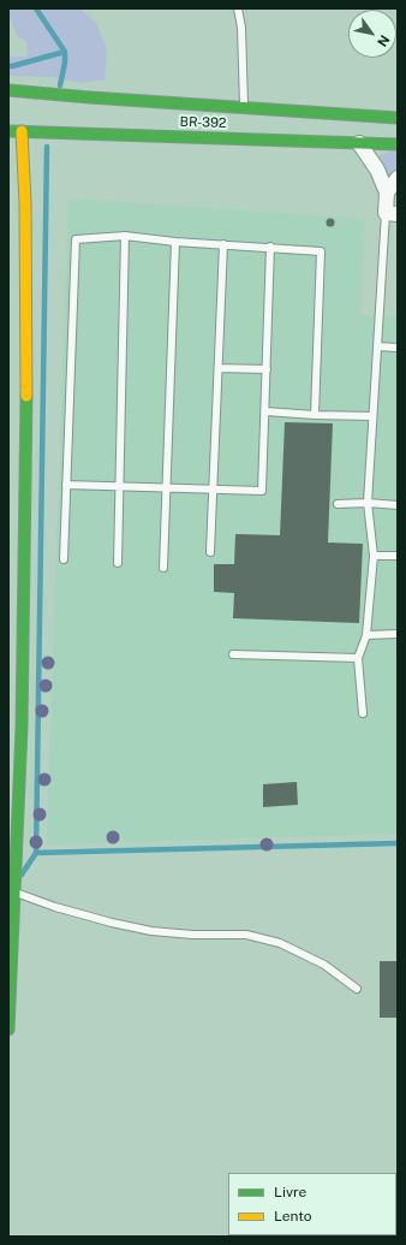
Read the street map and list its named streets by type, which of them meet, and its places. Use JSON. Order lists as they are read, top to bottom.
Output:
{
  "streets": {
    "main road": ["BR-392"]
  },
  "legend": ["Livre", "Lento"],
  "north": "bottom right"
}
